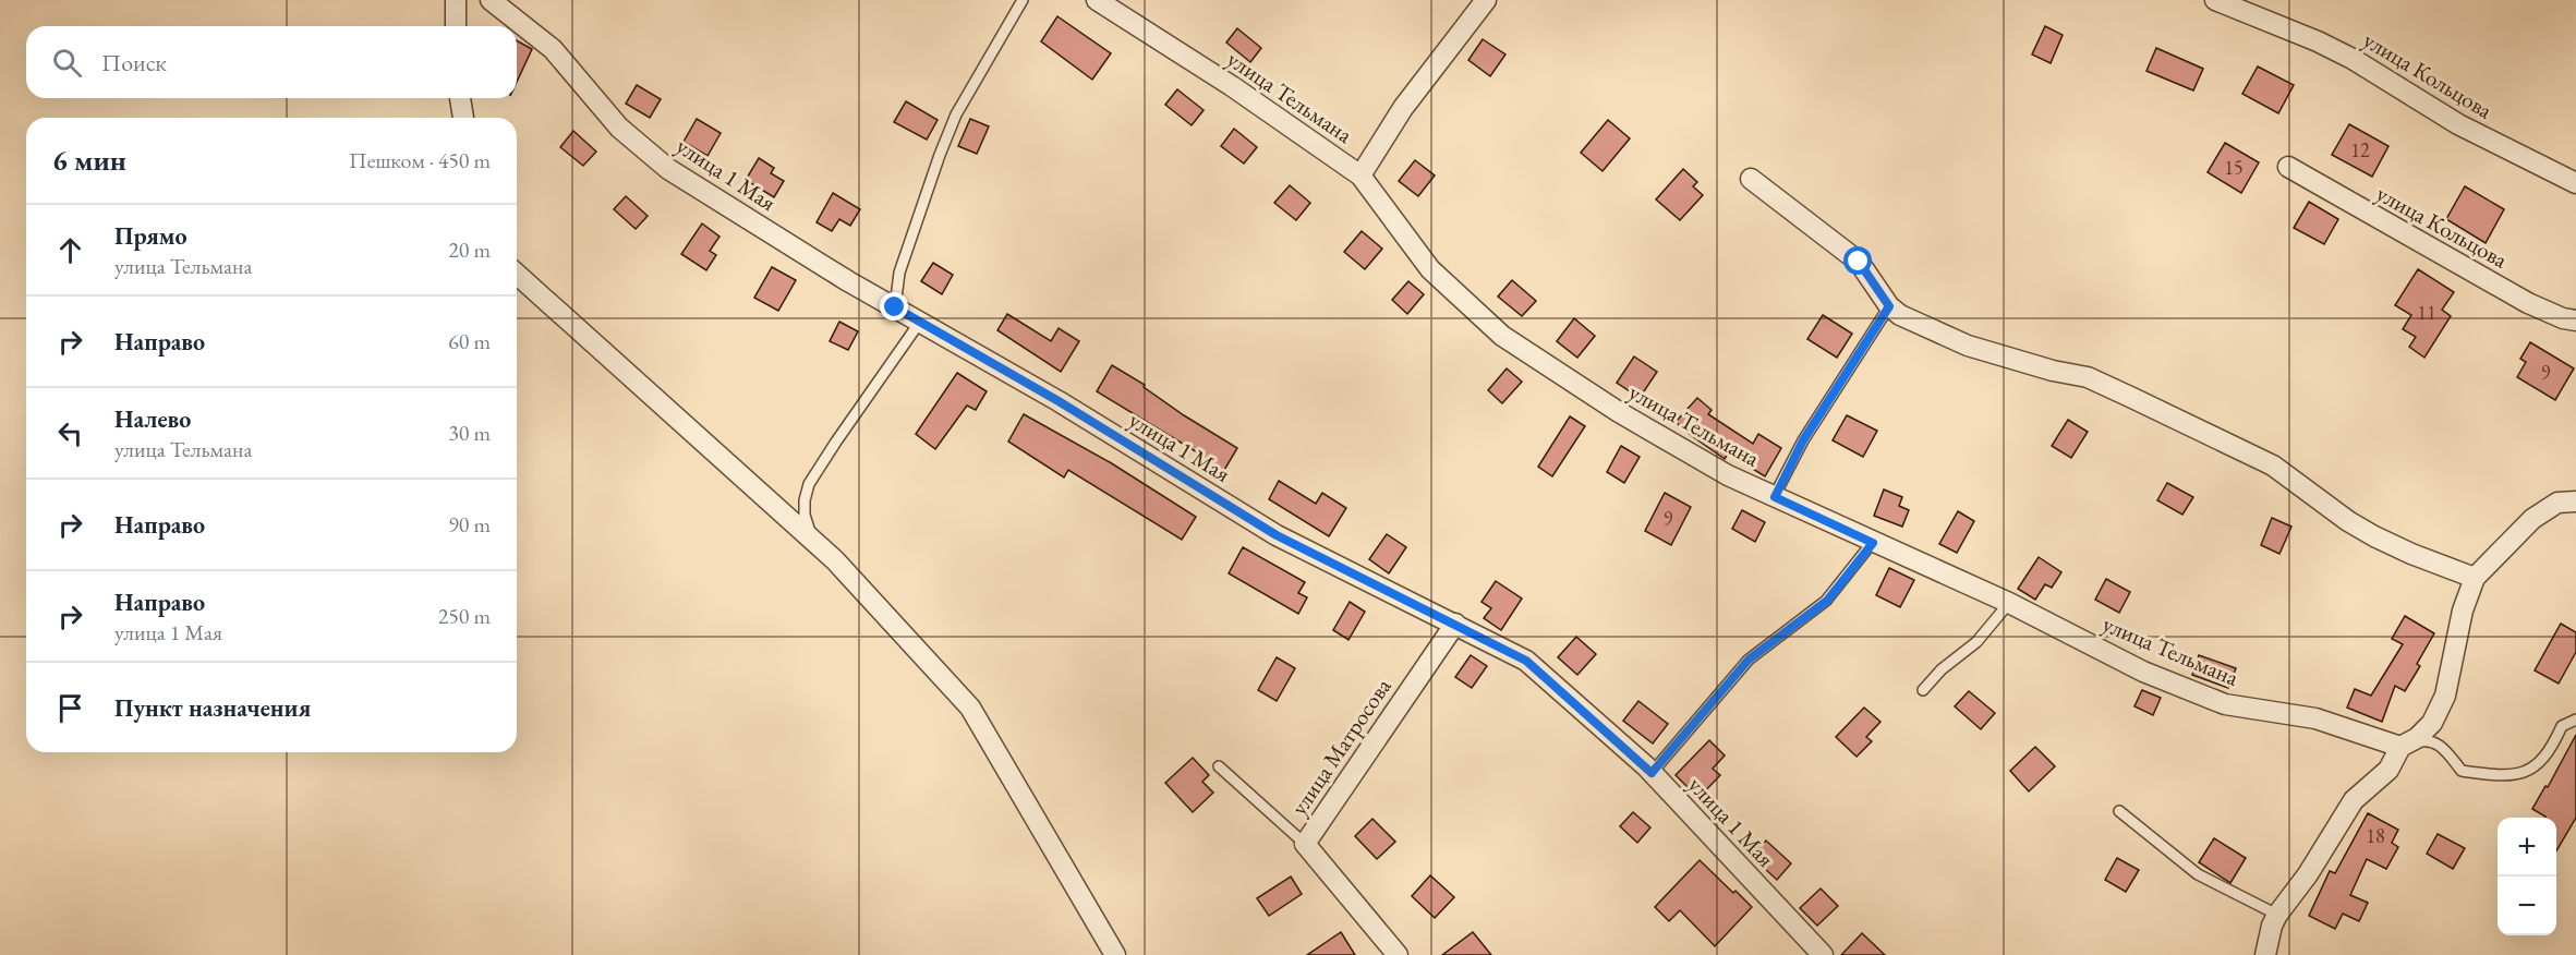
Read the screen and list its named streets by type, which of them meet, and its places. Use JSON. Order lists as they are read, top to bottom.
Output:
{
  "streets": {
    "street": [
      "улица Кольцова",
      "улица Тельмана",
      "улица 1 Мая",
      "улица Кольцoва",
      "улица Матросова"
    ]
  },
  "crossings": [
    ["улица 1 Мая", "улица Матросова"]
  ],
  "house_numbers": [
    "12",
    "15",
    "11",
    "9",
    "9",
    "18"
  ],
  "page": {
    "search": "Поиск",
    "heading": ["6 мин", "Пешком · 450 m"],
    "list": [
      ["Прямо", "улица Тельмана", "20 m"],
      ["Направо", "60 m"],
      ["Налево", "улица Тельмана", "30 m"],
      ["Направо", "90 m"],
      ["Направо", "улица 1 Мая", "250 m"],
      "Пункт назначения"
    ],
    "map_buttons": ["+", "−"]
  }
}
